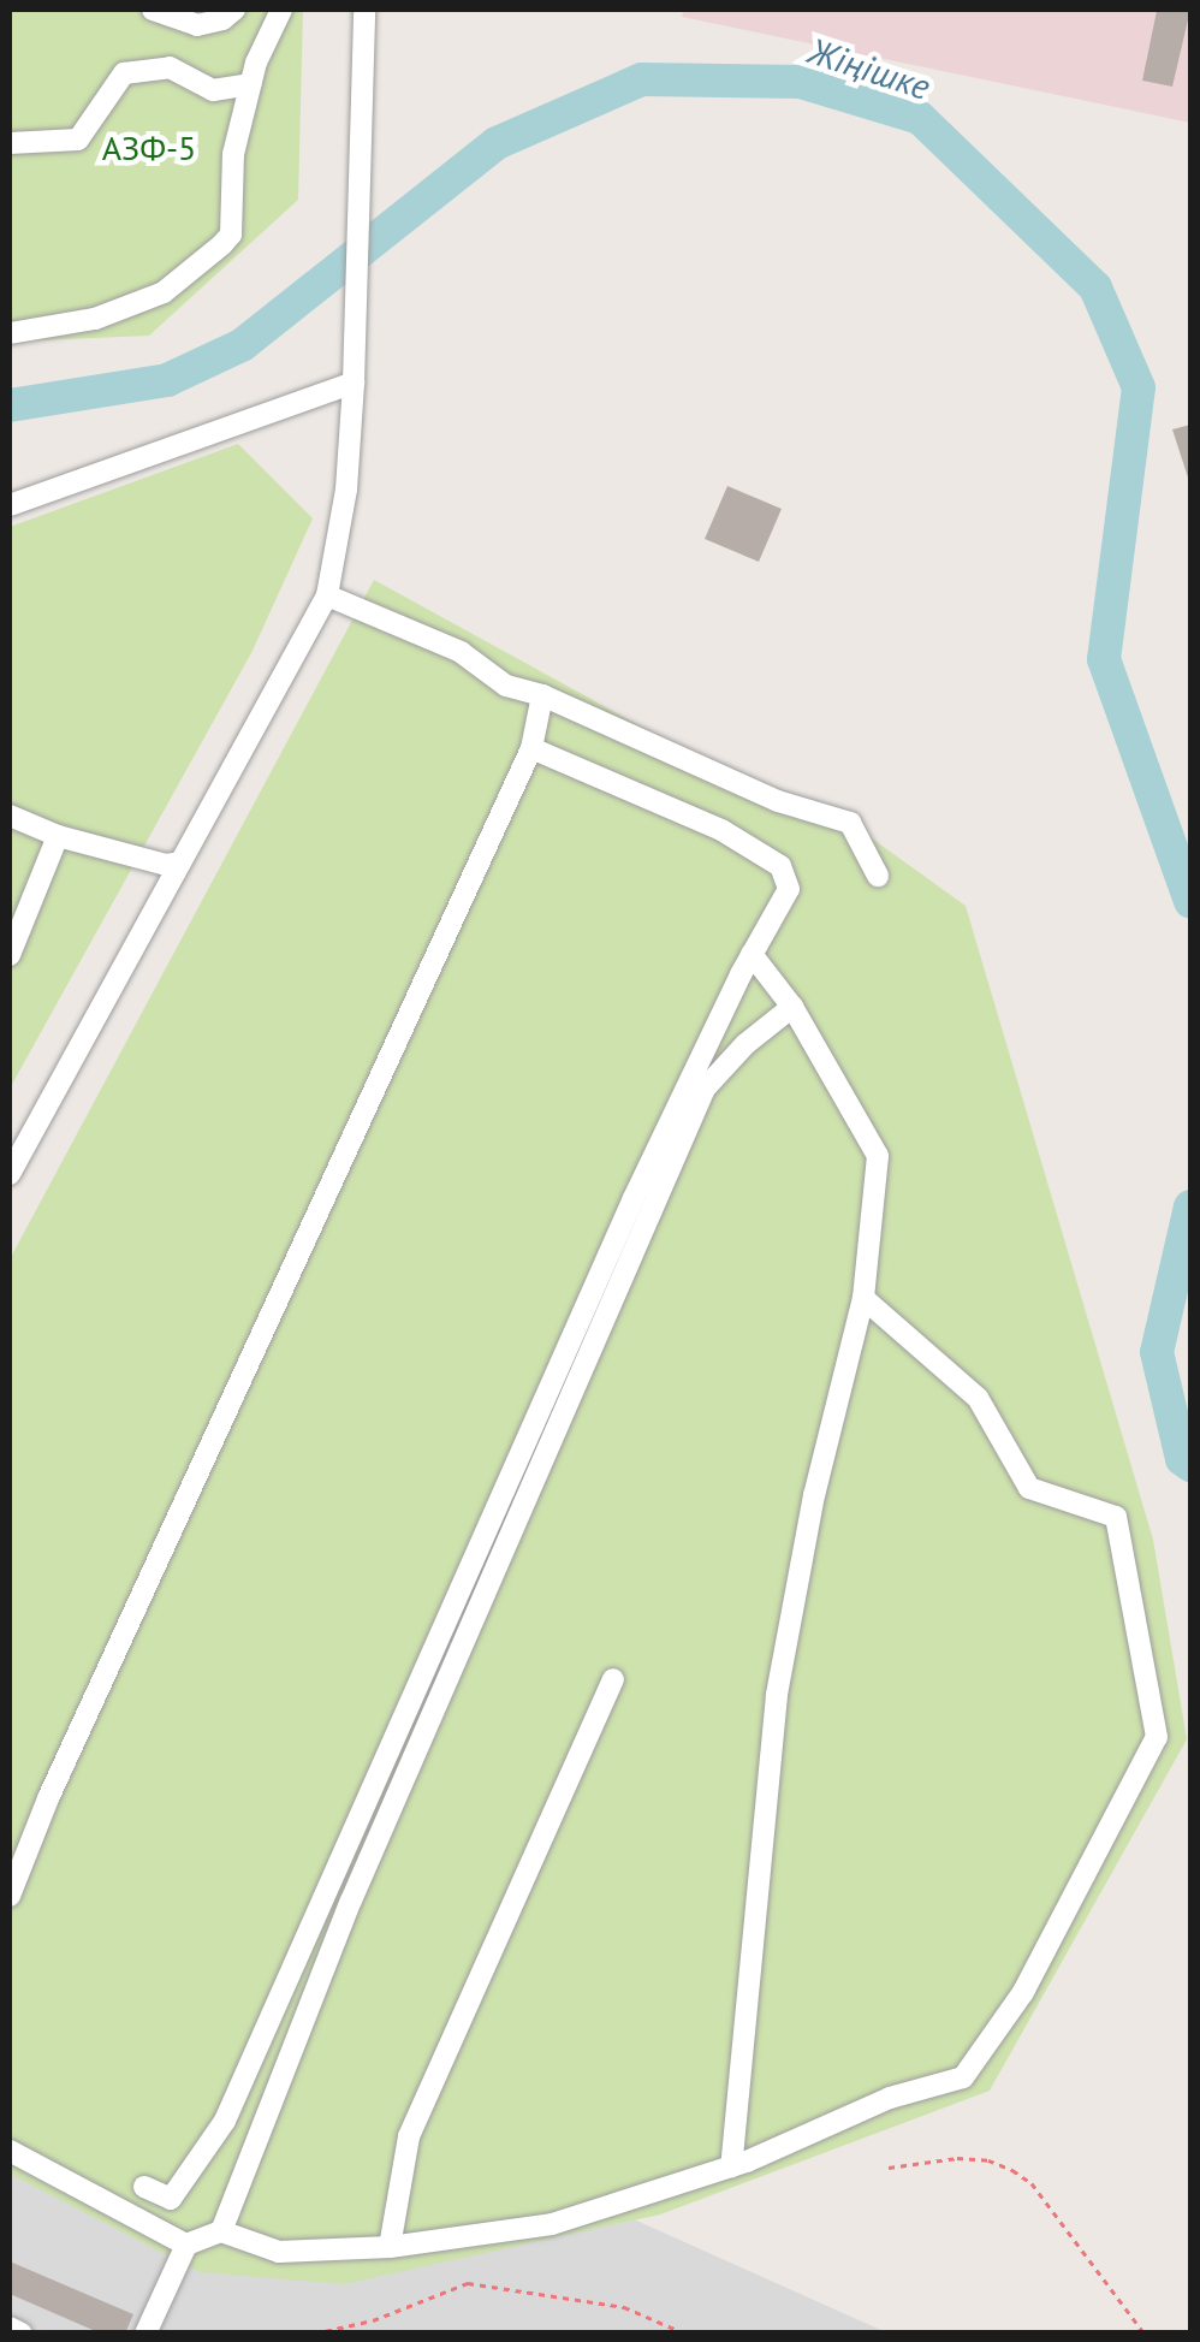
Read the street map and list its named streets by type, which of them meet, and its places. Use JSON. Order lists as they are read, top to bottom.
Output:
{
  "water": ["Жіңішке"],
  "parks": ["АЗФ-5"]
}
